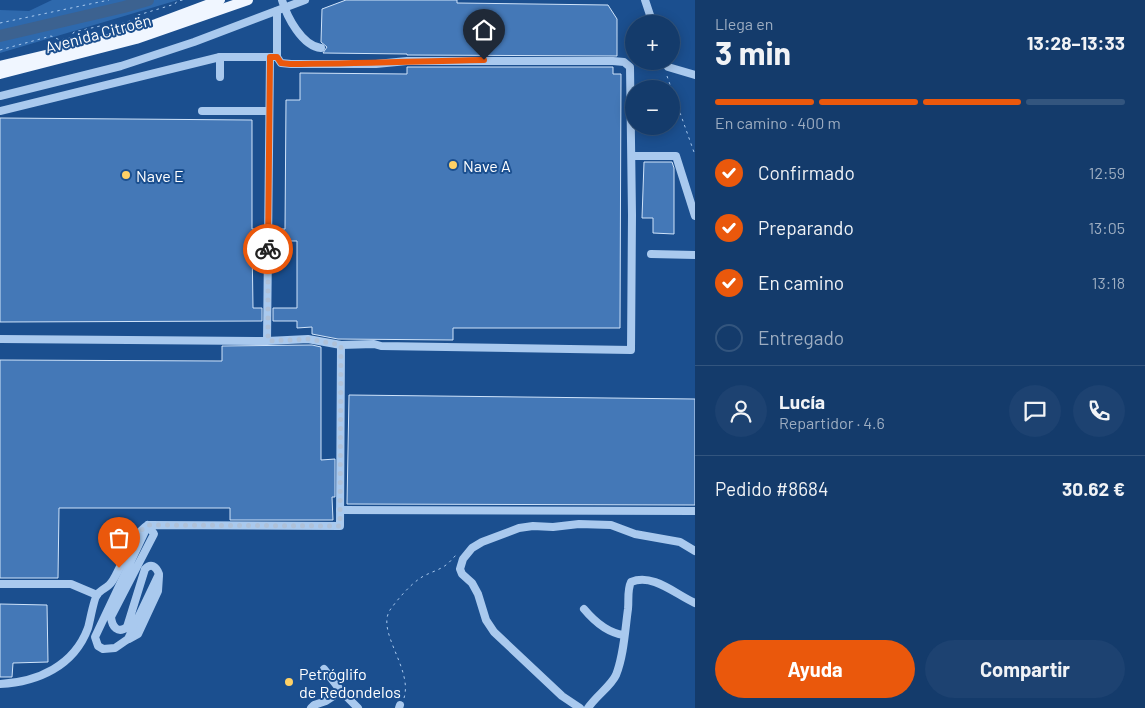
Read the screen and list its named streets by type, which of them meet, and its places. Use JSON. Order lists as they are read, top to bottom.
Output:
{
  "streets": {
    "main road": ["Avenida Citroën"]
  },
  "places": ["Nave A", "Nave E", "Petróglifo de Redondelos"],
  "page": {
    "heading": ["3 min", "Llega en", "13:28–13:33"],
    "panel": [
      "Lucía",
      "Repartidor · 4.6",
      "Pedido #8684",
      "30.62 €"
    ],
    "map_buttons": ["+", "−"],
    "bar": "En camino · 400 m",
    "list": [
      ["Confirmado", "12:59"],
      ["Preparando", "13:05"],
      ["En camino", "13:18"],
      "Entregado"
    ],
    "buttons": ["Ayuda", "Compartir"]
  }
}
